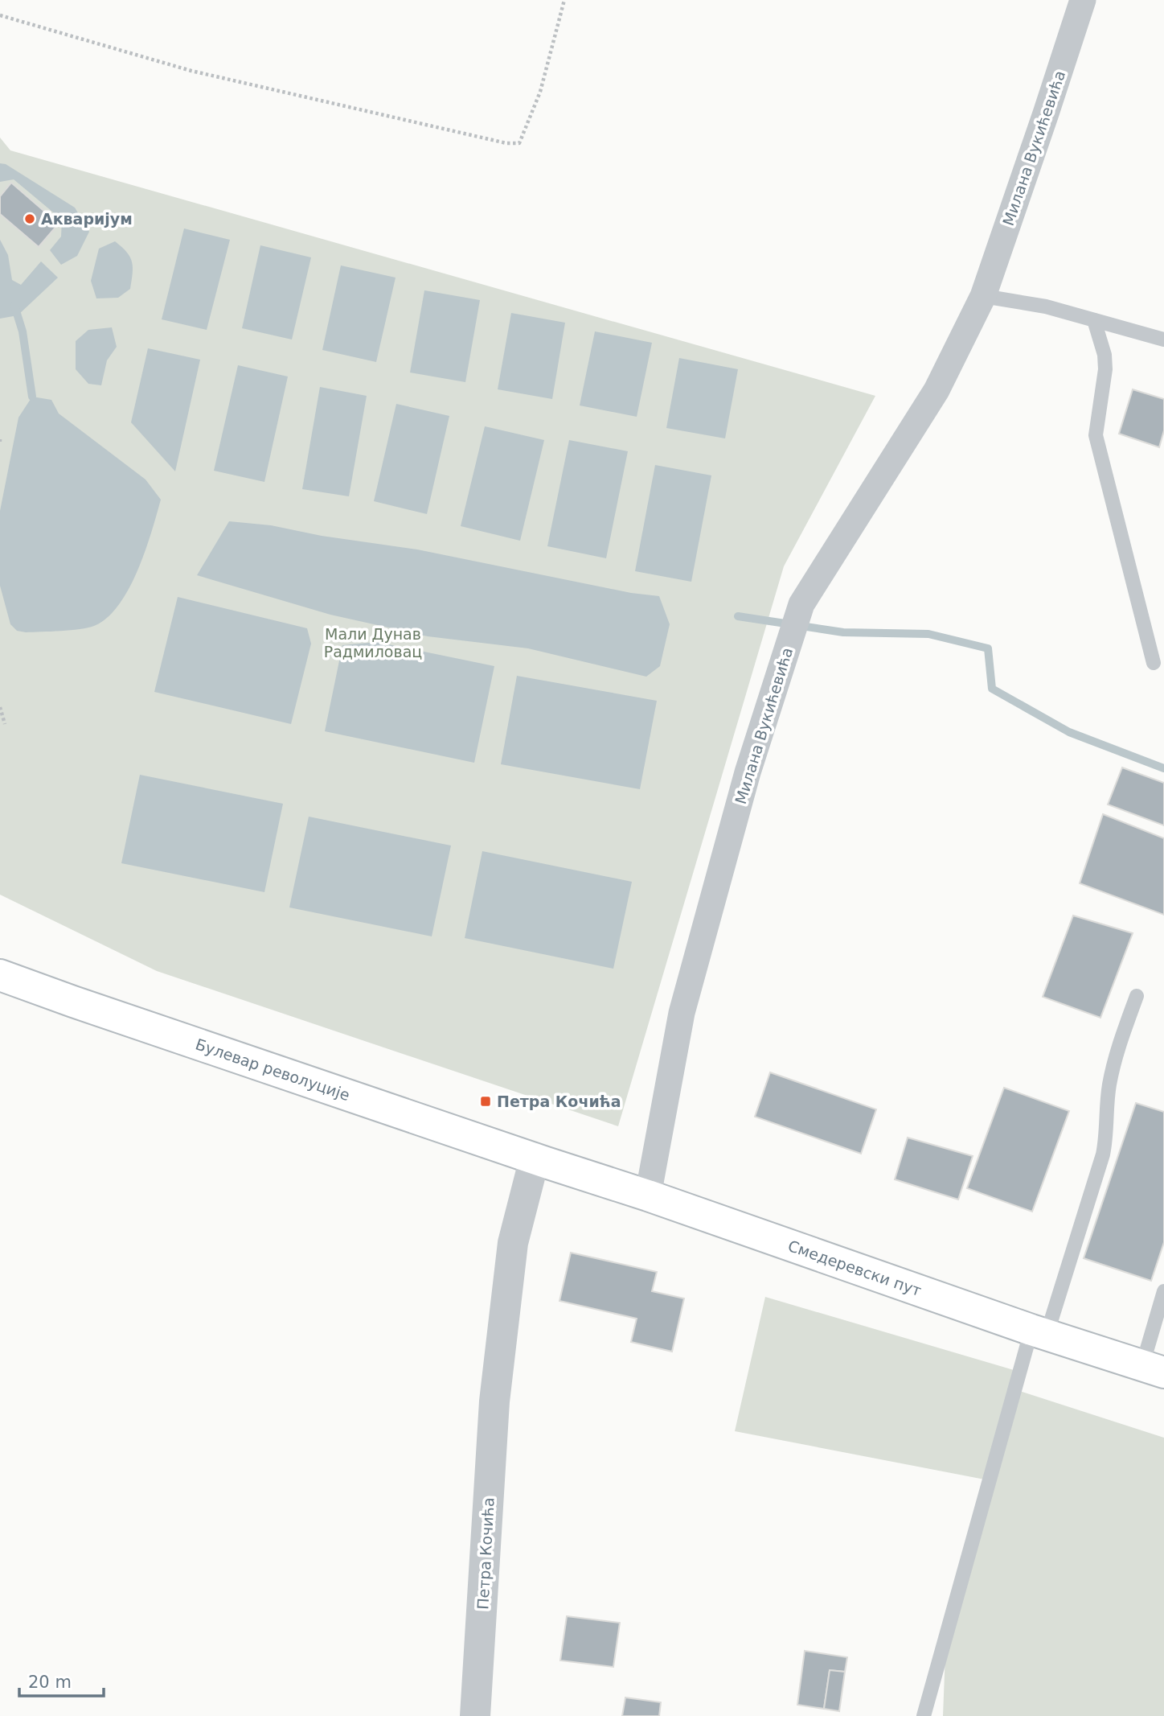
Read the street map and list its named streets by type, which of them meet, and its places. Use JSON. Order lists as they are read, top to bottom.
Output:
{
  "streets": {
    "main road": ["Булевар револуције", "Смедеревски пут"],
    "street": ["Милана Вукићевића", "Петра Кочића"]
  },
  "crossings": [
    ["Милана Вукићевића", "Смедеревски пут"],
    ["Булевар револуције", "Смедеревски пут"],
    ["Булевар револуције", "Петра Кочића"],
    ["Смедеревски пут", "Петра Кочића"]
  ],
  "parks": ["Мали Дунав Радмиловац"],
  "places": {
    "other": ["Акваријум"],
    "transit": ["Петра Кочића"]
  },
  "scale_bar": "20 m"
}
